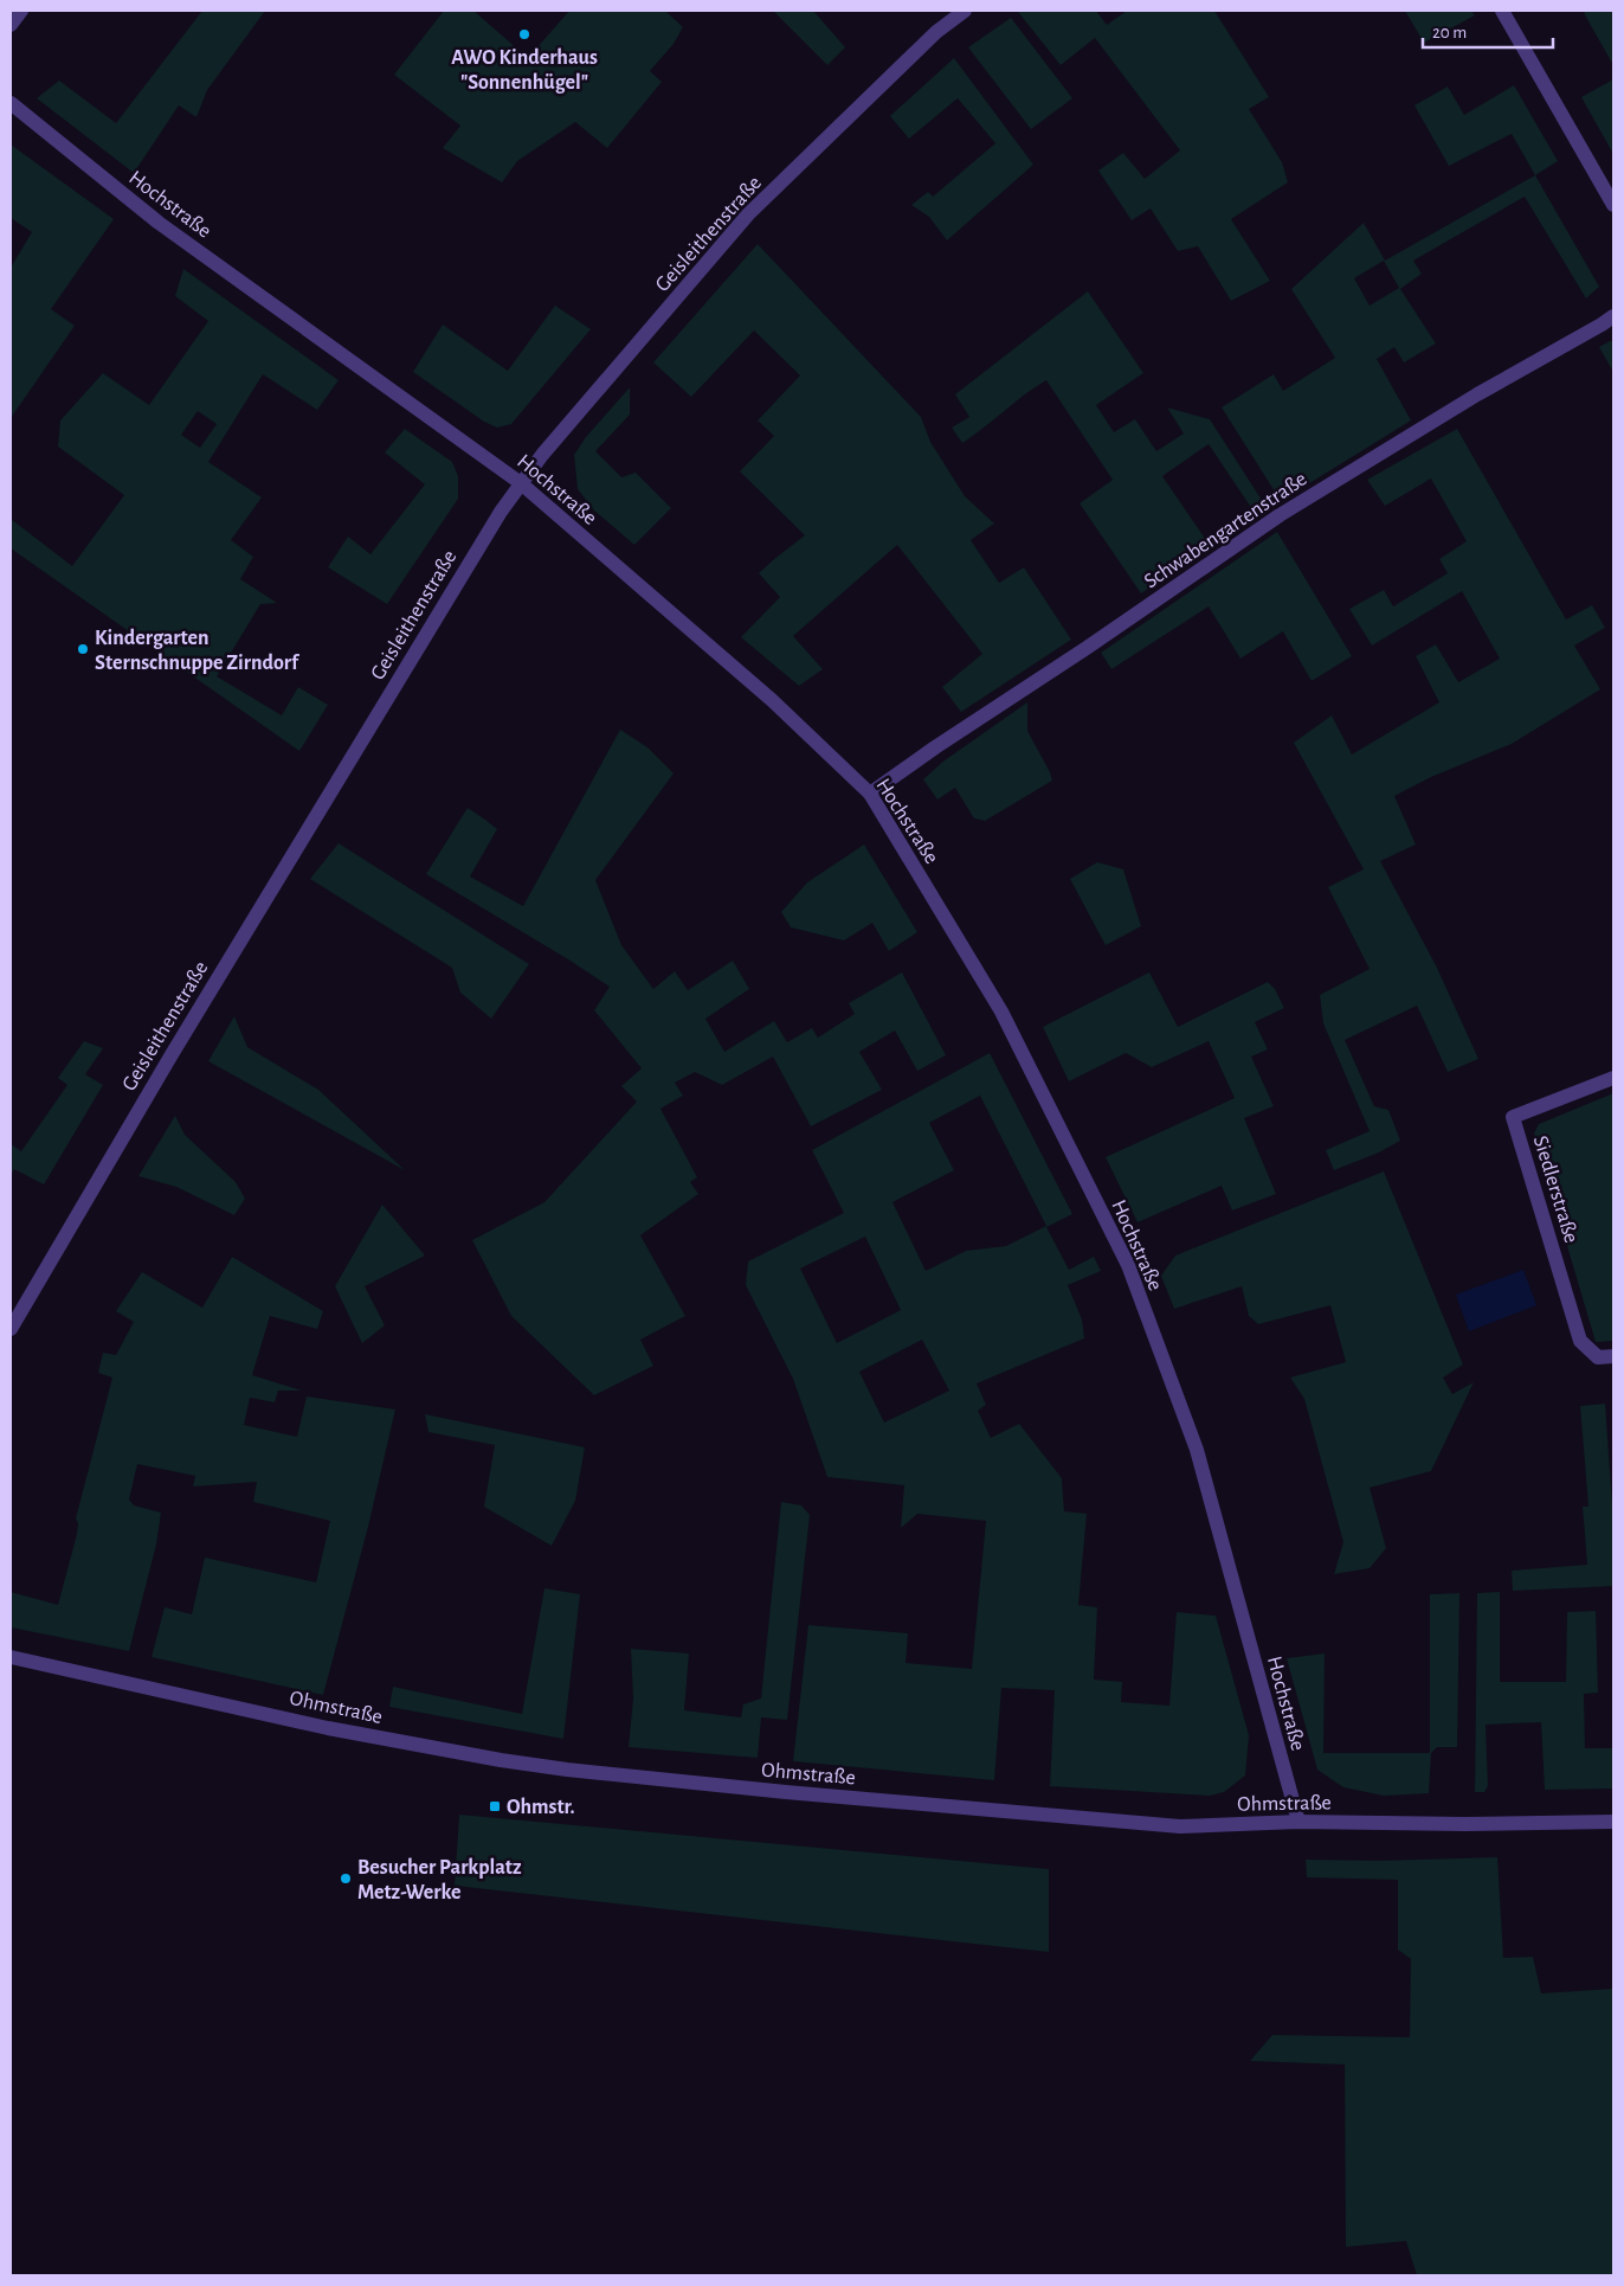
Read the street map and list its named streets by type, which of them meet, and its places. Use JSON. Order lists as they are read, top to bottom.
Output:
{
  "streets": {
    "street": [
      "Hochstraße",
      "Geisleithenstraße",
      "Schwabengartenstraße",
      "Siedlerstraße",
      "Ohmstraße"
    ]
  },
  "crossings": [
    ["Hochstraße", "Geisleithenstraße"],
    ["Hochstraße", "Schwabengartenstraße"],
    ["Hochstraße", "Ohmstraße"]
  ],
  "places": {
    "other": ["AWO Kinderhaus \"Sonnenhügel\"", "Kindergarten Sternschnuppe Zirndorf", "Besucher Parkplatz Metz-Werke"],
    "transit": ["Ohmstr."]
  },
  "scale_bar": "20 m"
}
